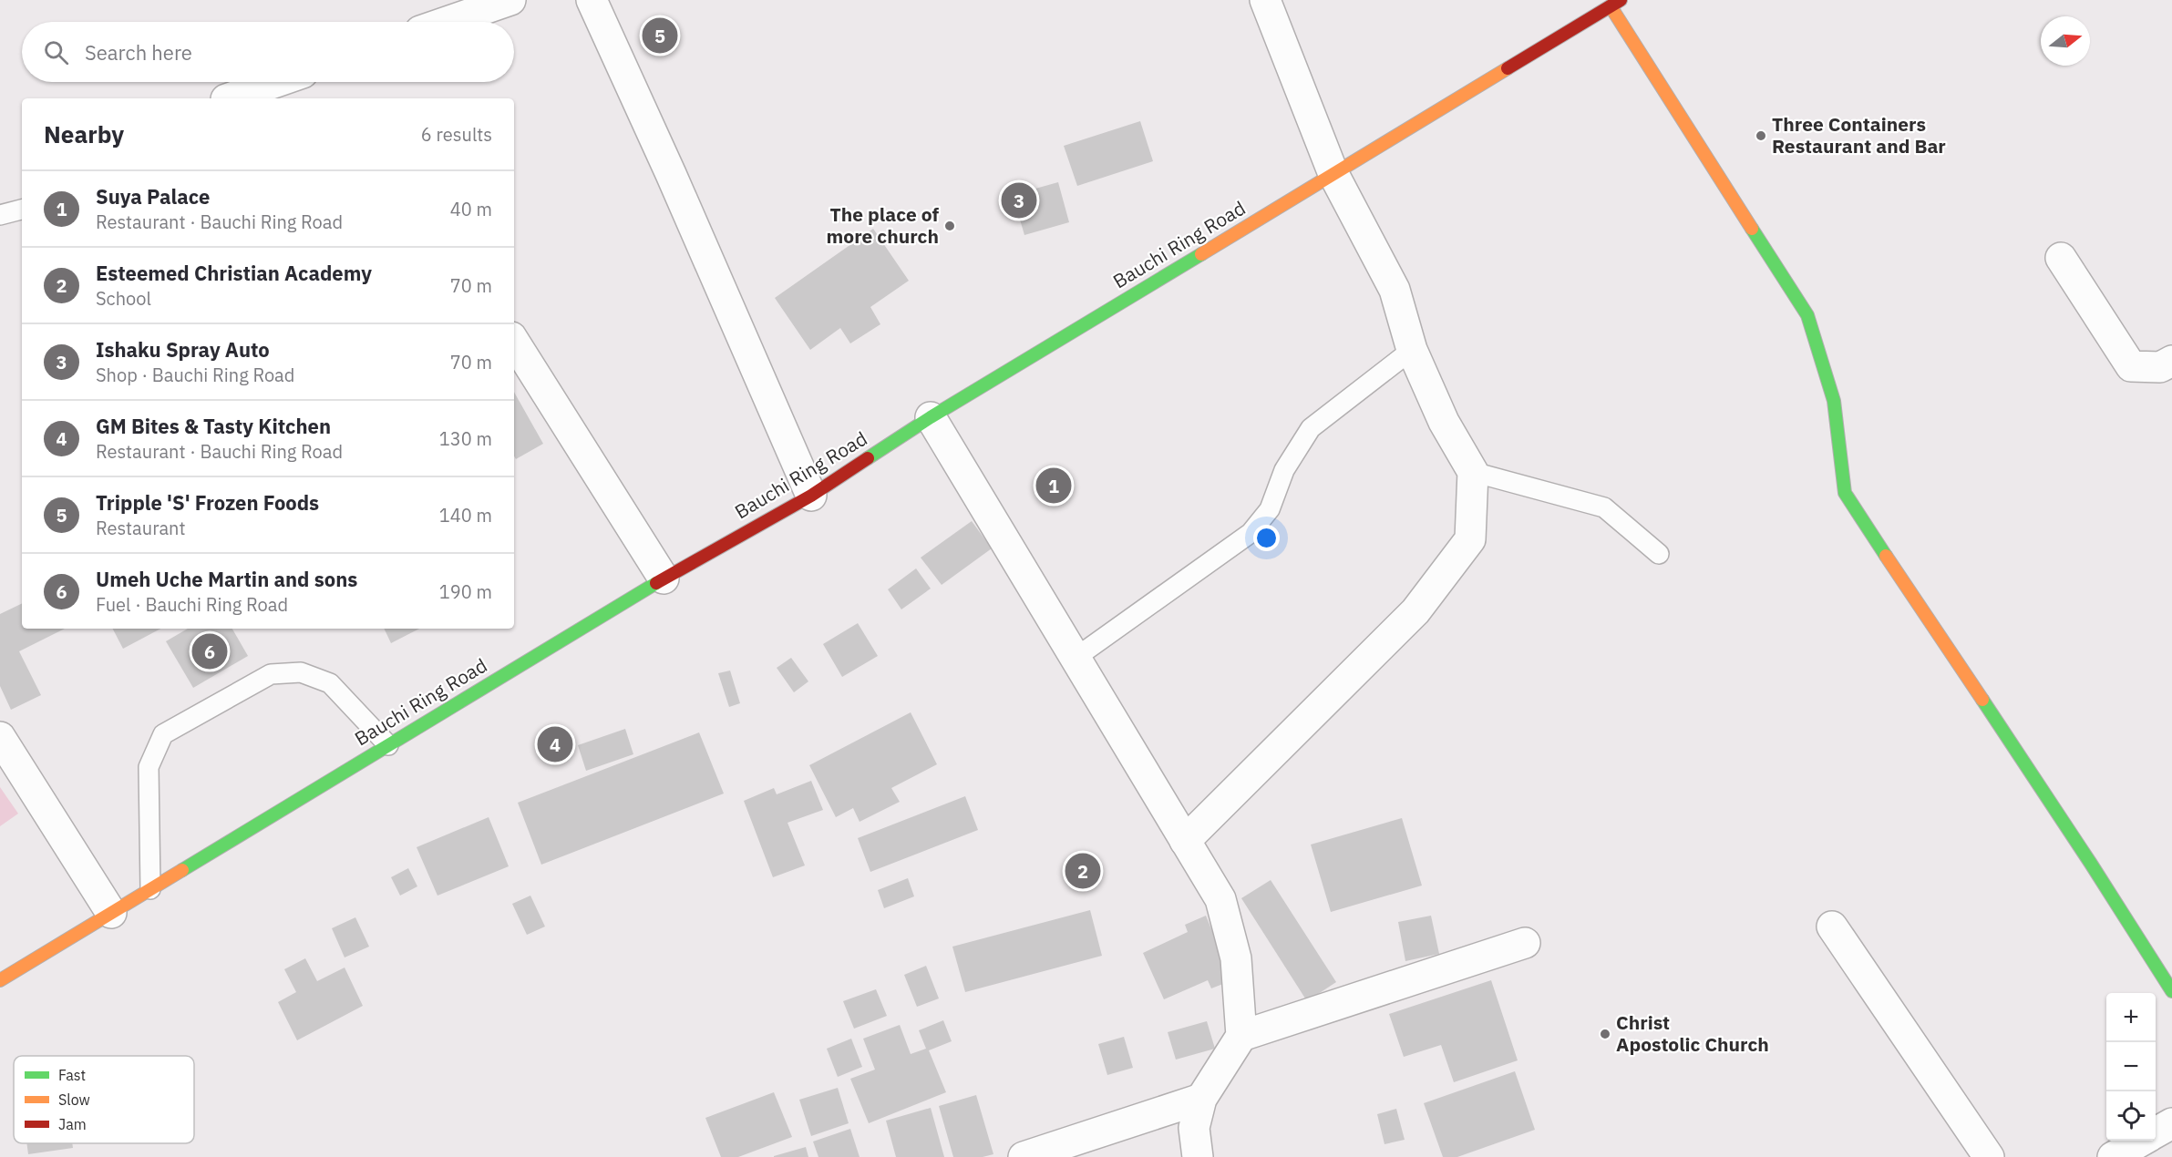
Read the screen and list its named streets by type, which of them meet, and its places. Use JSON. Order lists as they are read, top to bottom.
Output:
{
  "streets": {
    "main road": ["Bauchi Ring Road"]
  },
  "places": ["Three Containers Restaurant and Bar", "The place of more church", "Christ Apostolic Church"],
  "legend": ["Fast", "Slow", "Jam"],
  "north": "right",
  "page": {
    "pins": [
      "5",
      "3",
      "1",
      "6",
      "4",
      "2"
    ],
    "search": "Search here",
    "heading": ["Nearby", "6 results"],
    "list": [
      {
        "mark": "1",
        "name": "Suya Palace",
        "note": "Restaurant · Bauchi Ring Road",
        "value": "40 m"
      },
      {
        "mark": "2",
        "name": "Esteemed Christian Academy",
        "note": "School",
        "value": "70 m"
      },
      {
        "mark": "3",
        "name": "Ishaku Spray Auto",
        "note": "Shop · Bauchi Ring Road",
        "value": "70 m"
      },
      {
        "mark": "4",
        "name": "GM Bites & Tasty Kitchen",
        "note": "Restaurant · Bauchi Ring Road",
        "value": "130 m"
      },
      {
        "mark": "5",
        "name": "Tripple 'S' Frozen Foods",
        "note": "Restaurant",
        "value": "140 m"
      },
      {
        "mark": "6",
        "name": "Umeh Uche Martin and sons",
        "note": "Fuel · Bauchi Ring Road",
        "value": "190 m"
      }
    ],
    "map_buttons": ["+", "−"]
  }
}
